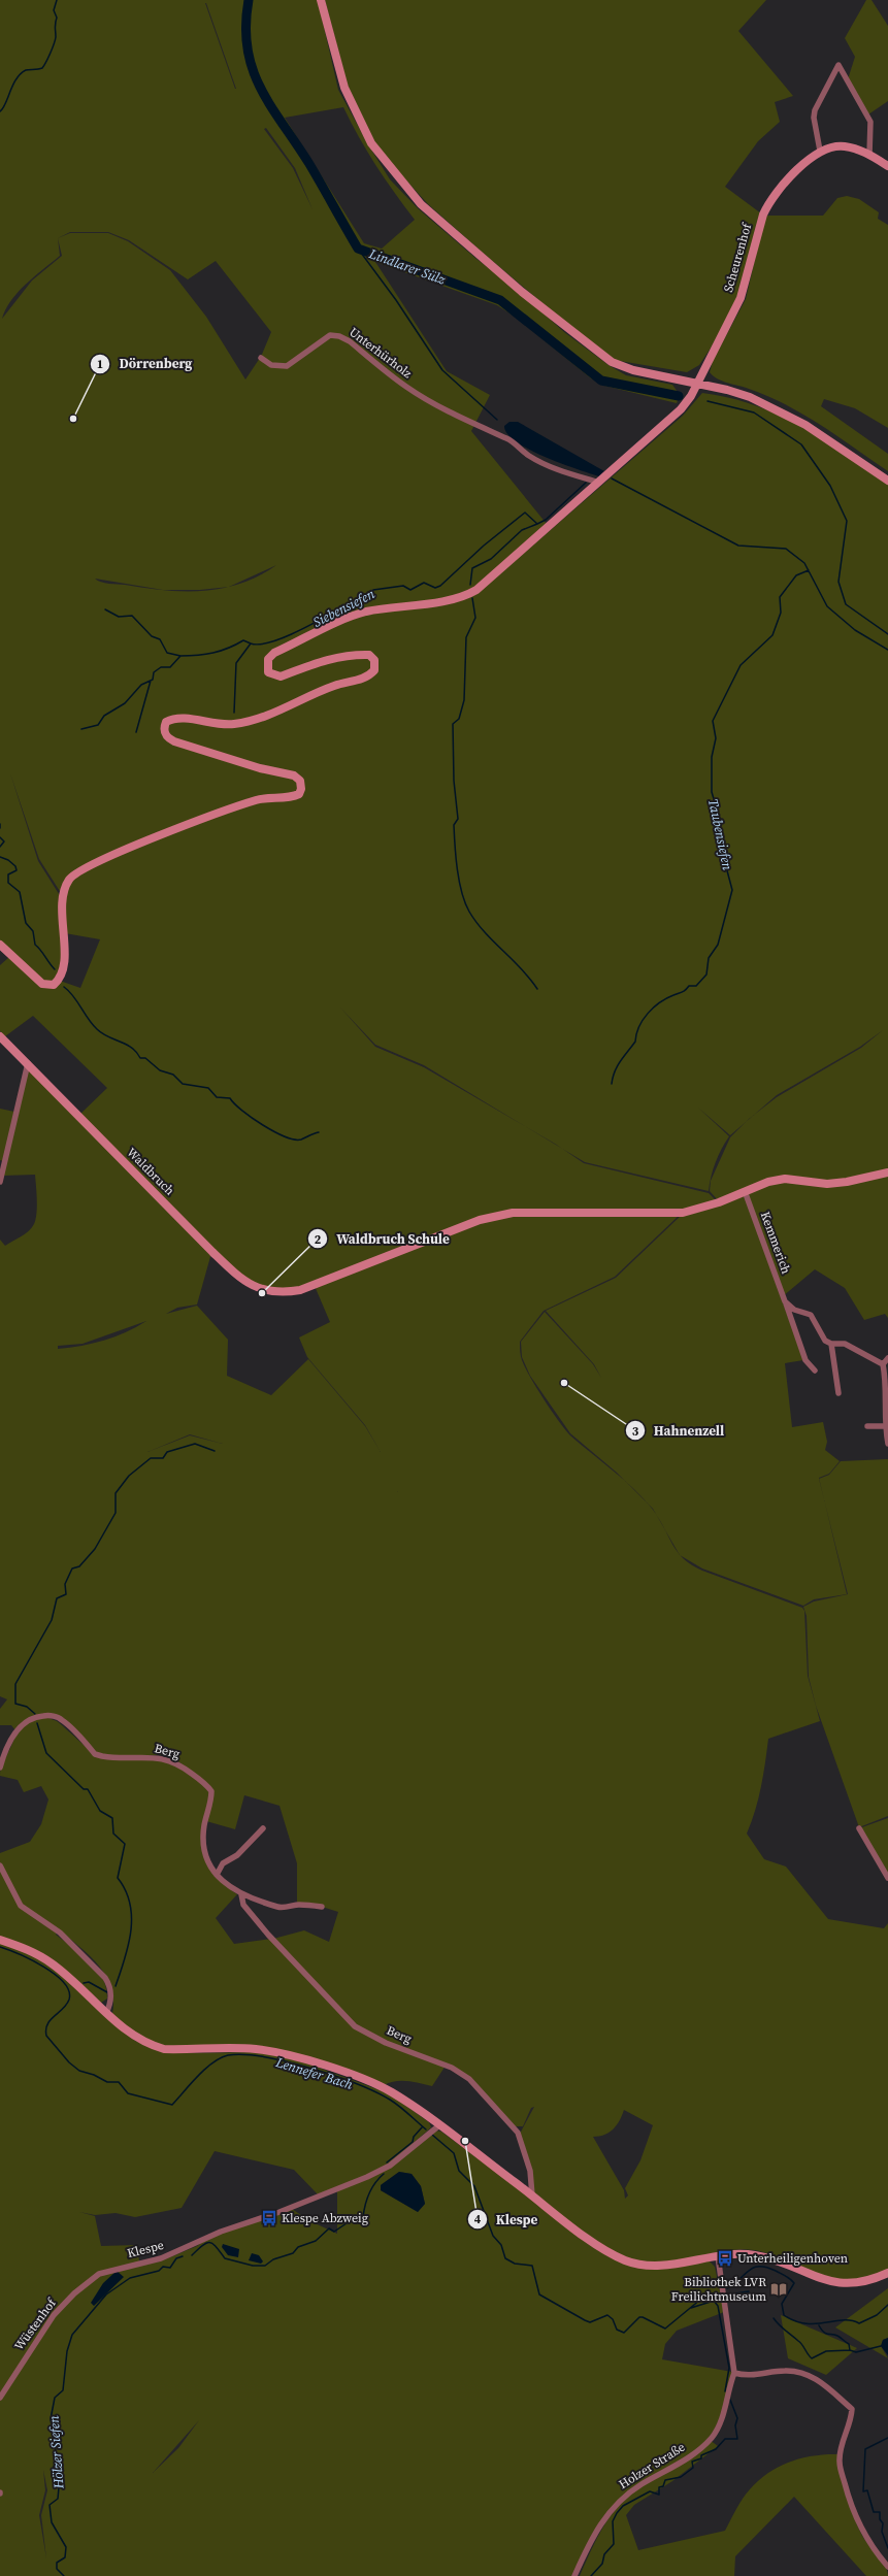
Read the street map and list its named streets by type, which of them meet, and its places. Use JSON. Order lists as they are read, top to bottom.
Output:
{
  "streets": {
    "street": [
      "Scheurenhof",
      "Unterhürholz",
      "Waldbruch",
      "Kemmerich",
      "Berg",
      "Klespe",
      "Wüstenhof",
      "Holzer Straße"
    ]
  },
  "crossings": [
    ["Scheurenhof", "Unterhürholz"],
    ["Waldbruch", "Kemmerich"],
    ["Klespe", "Wüstenhof"]
  ],
  "water": [
    "Lindlarer Sülz",
    "Siebensiefen",
    "Taubensiefen",
    "Lennefer Bach",
    "Hölzer Siefen"
  ],
  "places": {
    "other": [
      "Dörrenberg",
      "Waldbruch Schule",
      "Hahnenzell",
      "Klespe"
    ],
    "bus stop": ["Klespe Abzweig", "Unterheiligenhoven"],
    "library": ["Bibliothek LVR Freilichtmuseum"]
  }
}
